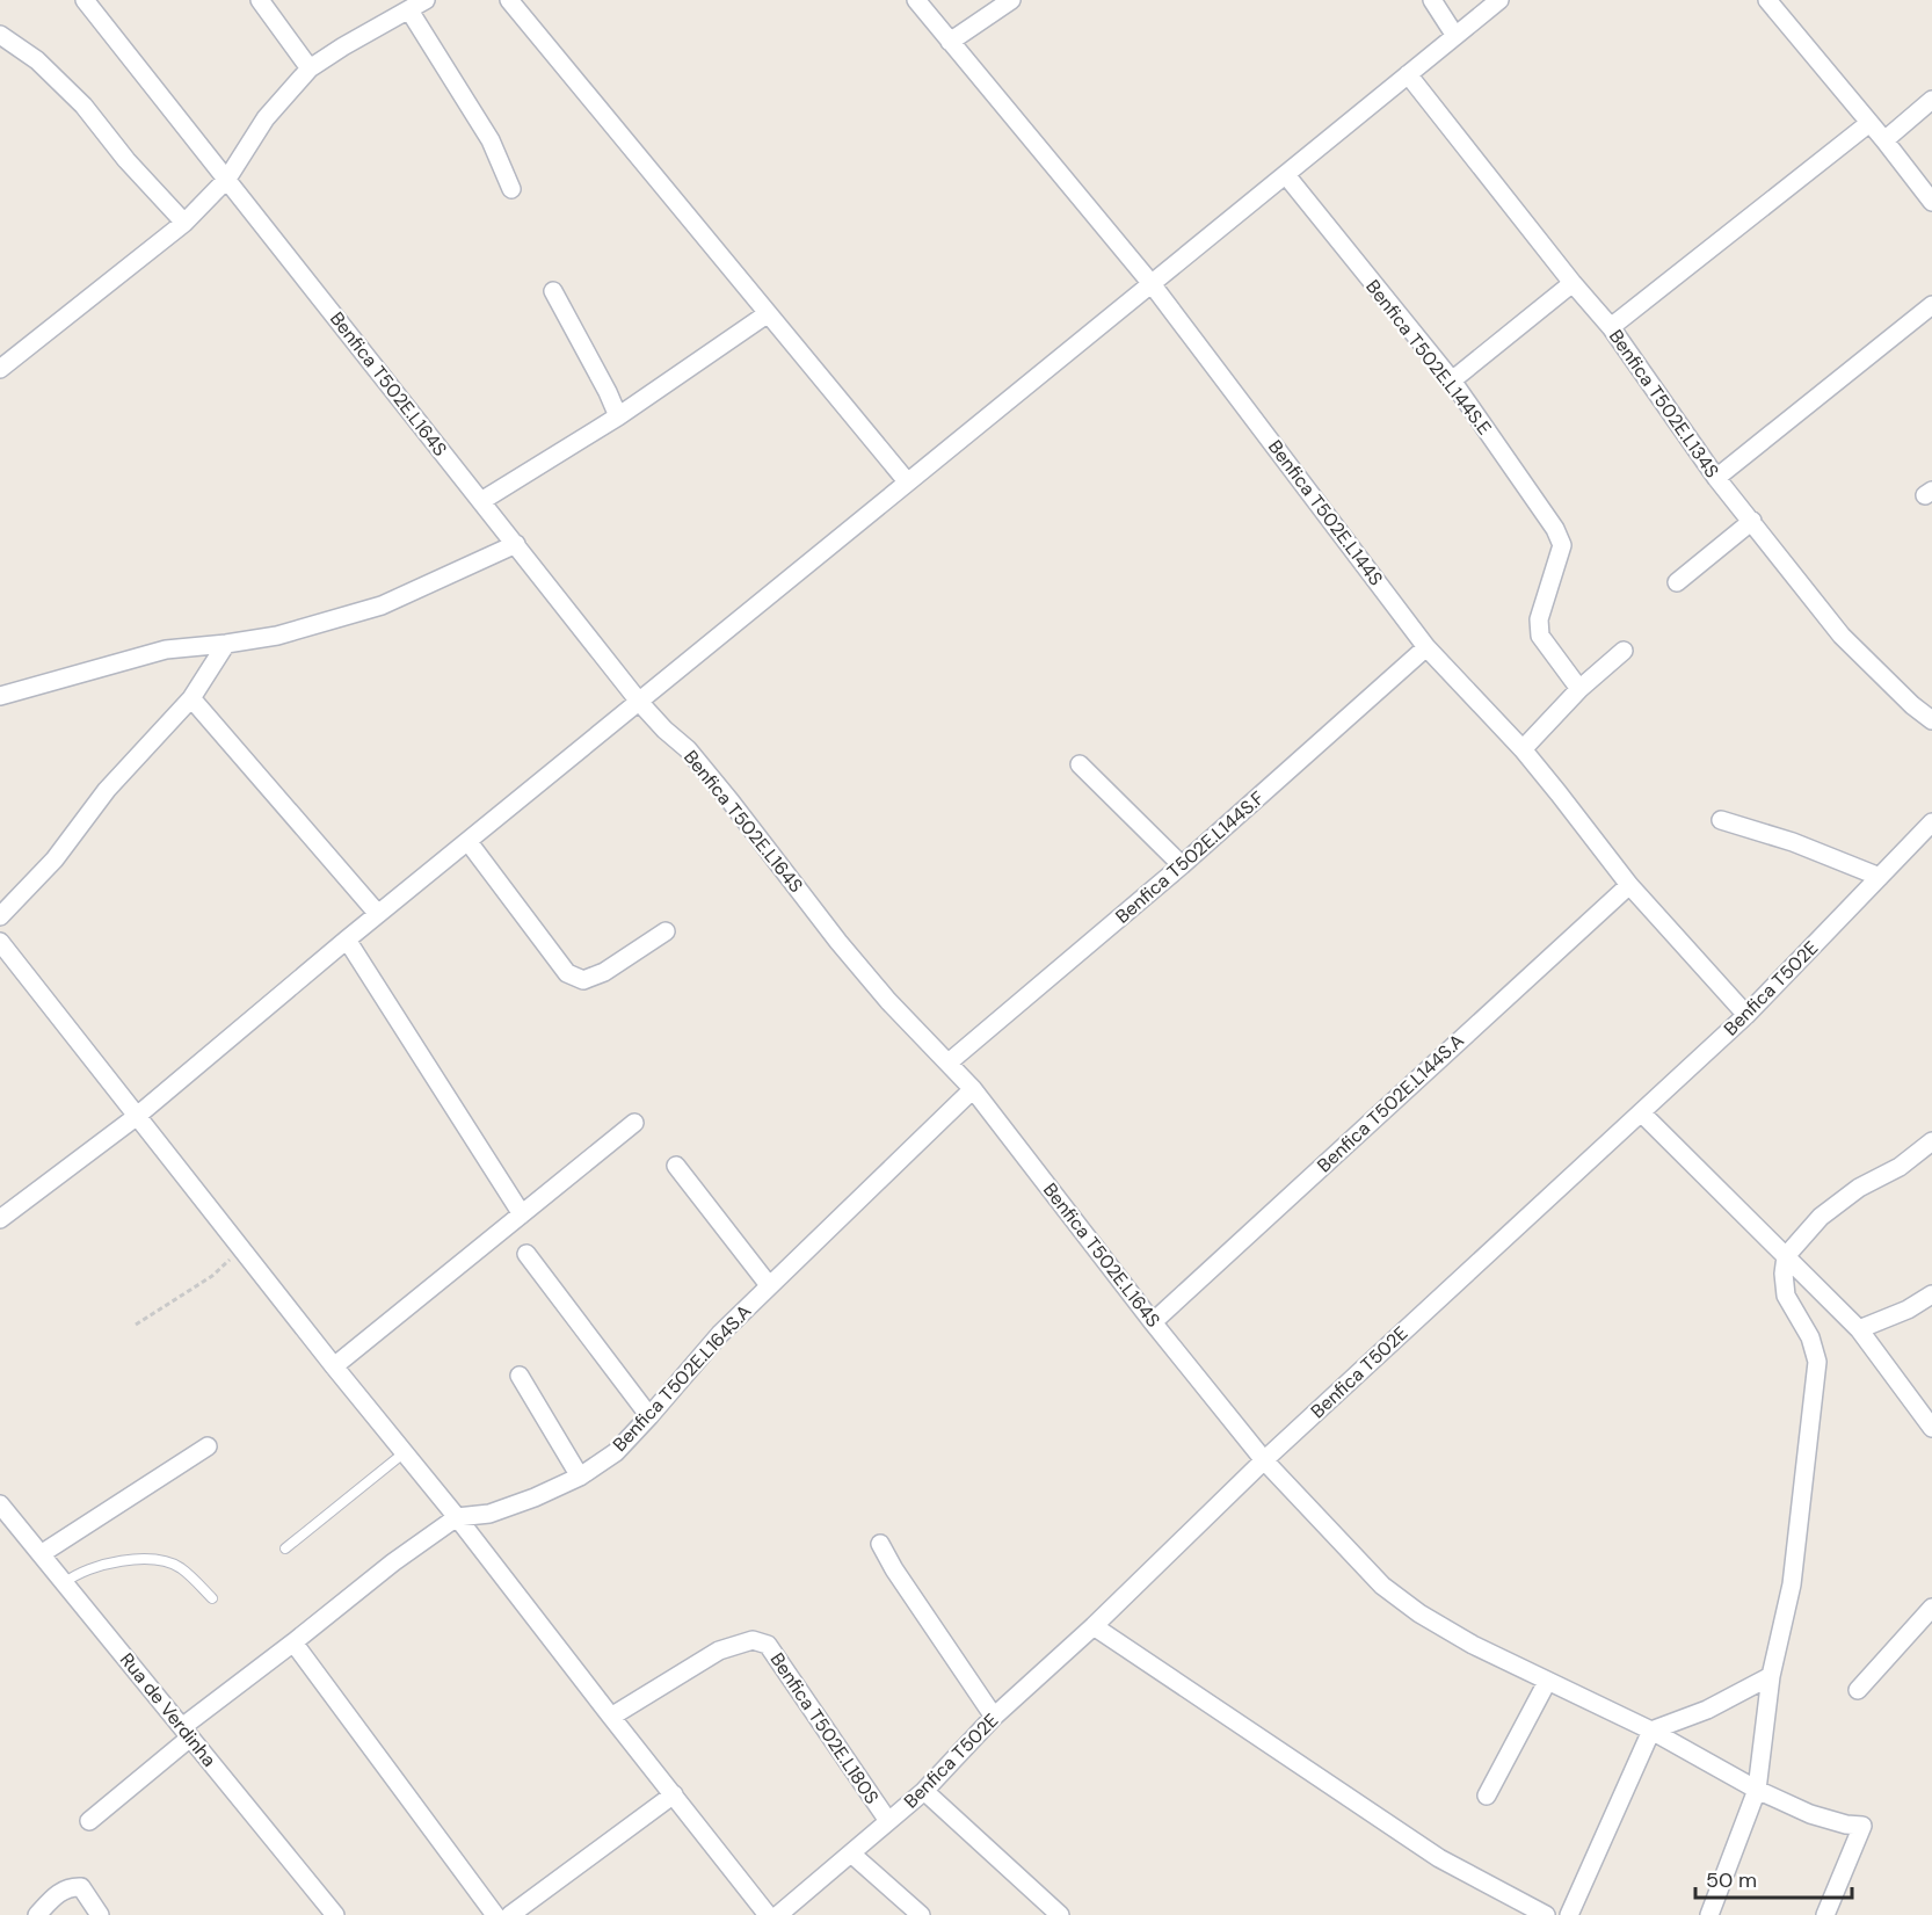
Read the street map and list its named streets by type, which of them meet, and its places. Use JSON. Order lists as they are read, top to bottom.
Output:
{
  "streets": {
    "street": [
      "Benfica T502E.L144S.E",
      "Benfica T502E.L164S",
      "Benfica T502E.L134S",
      "Benfica T502E.L144S",
      "Benfica T502E.L144S.F",
      "Benfica T502E",
      "Benfica T502E.L144S.A",
      "Benfica T502E.L164S.A",
      "Rua de Verdinha",
      "Benfica T502E.L180S"
    ]
  },
  "crossings": [
    ["Benfica T502E.L164S", "Benfica T502E.L144S.F"],
    ["Benfica T502E.L164S", "Benfica T502E"],
    ["Benfica T502E.L164S", "Benfica T502E.L144S.A"],
    ["Benfica T502E.L164S", "Benfica T502E.L164S.A"],
    ["Benfica T502E.L144S", "Benfica T502E.L144S.F"],
    ["Benfica T502E.L144S", "Benfica T502E"],
    ["Benfica T502E.L144S", "Benfica T502E.L144S.A"],
    ["Benfica T502E", "Benfica T502E.L180S"],
    ["Benfica T502E.L164S.A", "Rua de Verdinha"]
  ],
  "scale_bar": "50 m"
}
